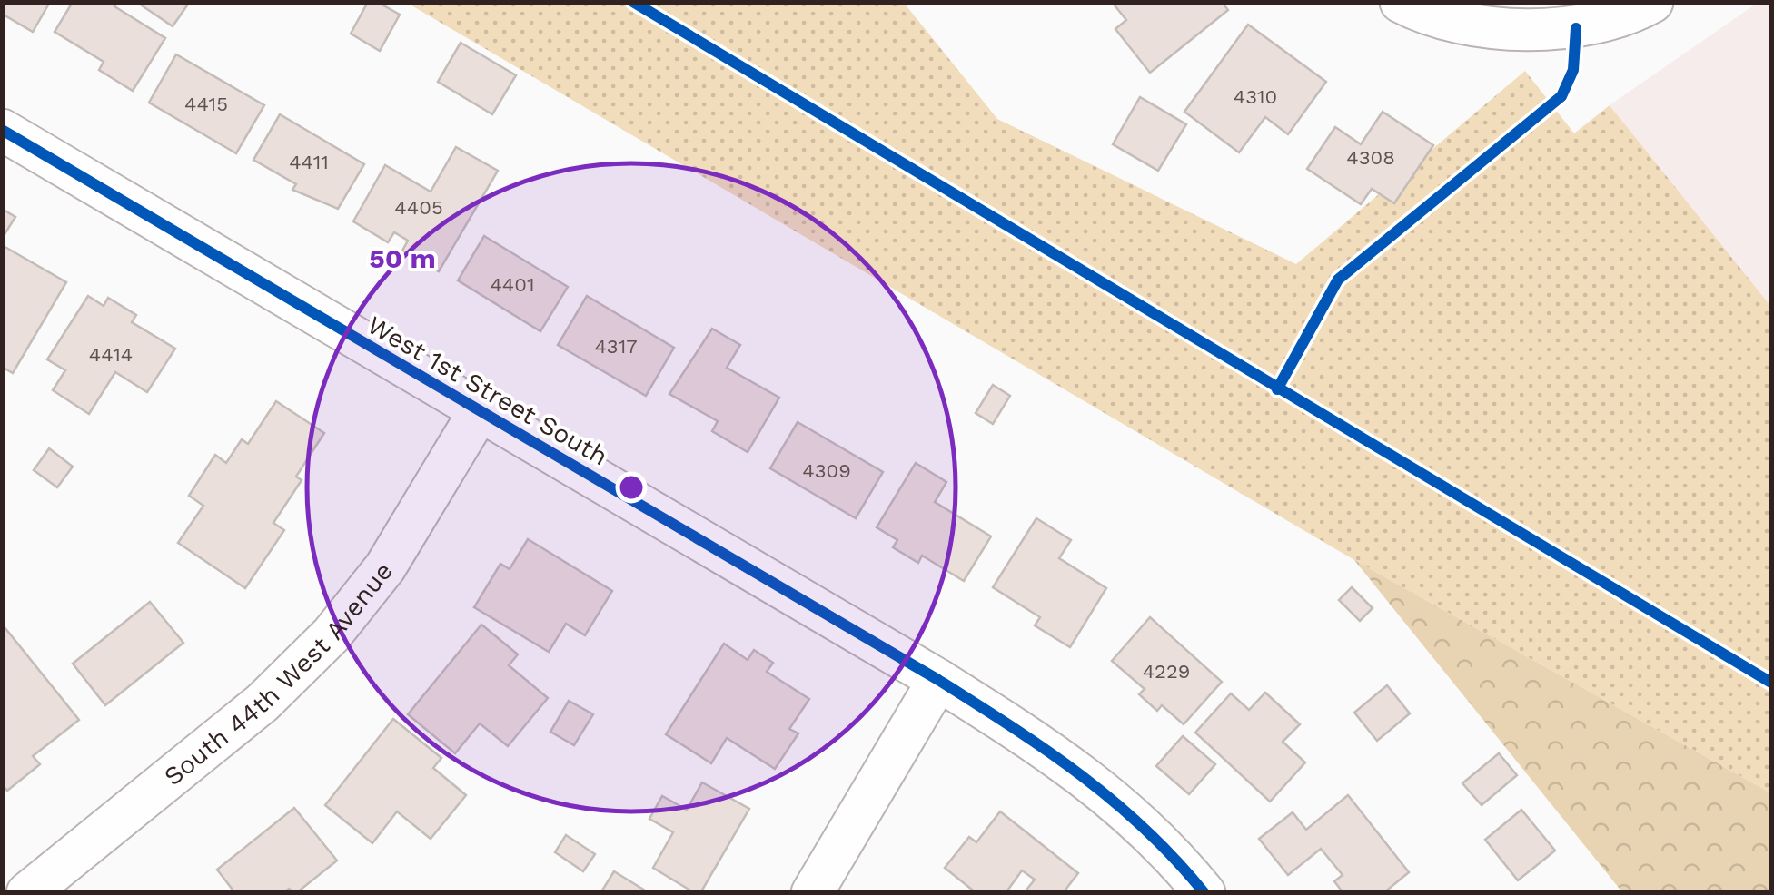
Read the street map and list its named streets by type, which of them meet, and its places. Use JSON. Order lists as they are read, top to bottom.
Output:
{
  "streets": {
    "street": ["West 1st Street South", "South 44th West Avenue"]
  },
  "crossings": [
    ["West 1st Street South", "South 44th West Avenue"]
  ],
  "house_numbers": [
    "4310",
    "4415",
    "4308",
    "4411",
    "4405",
    "4401",
    "4317",
    "4414",
    "4309",
    "4229"
  ],
  "rings": ["50 m"]
}
